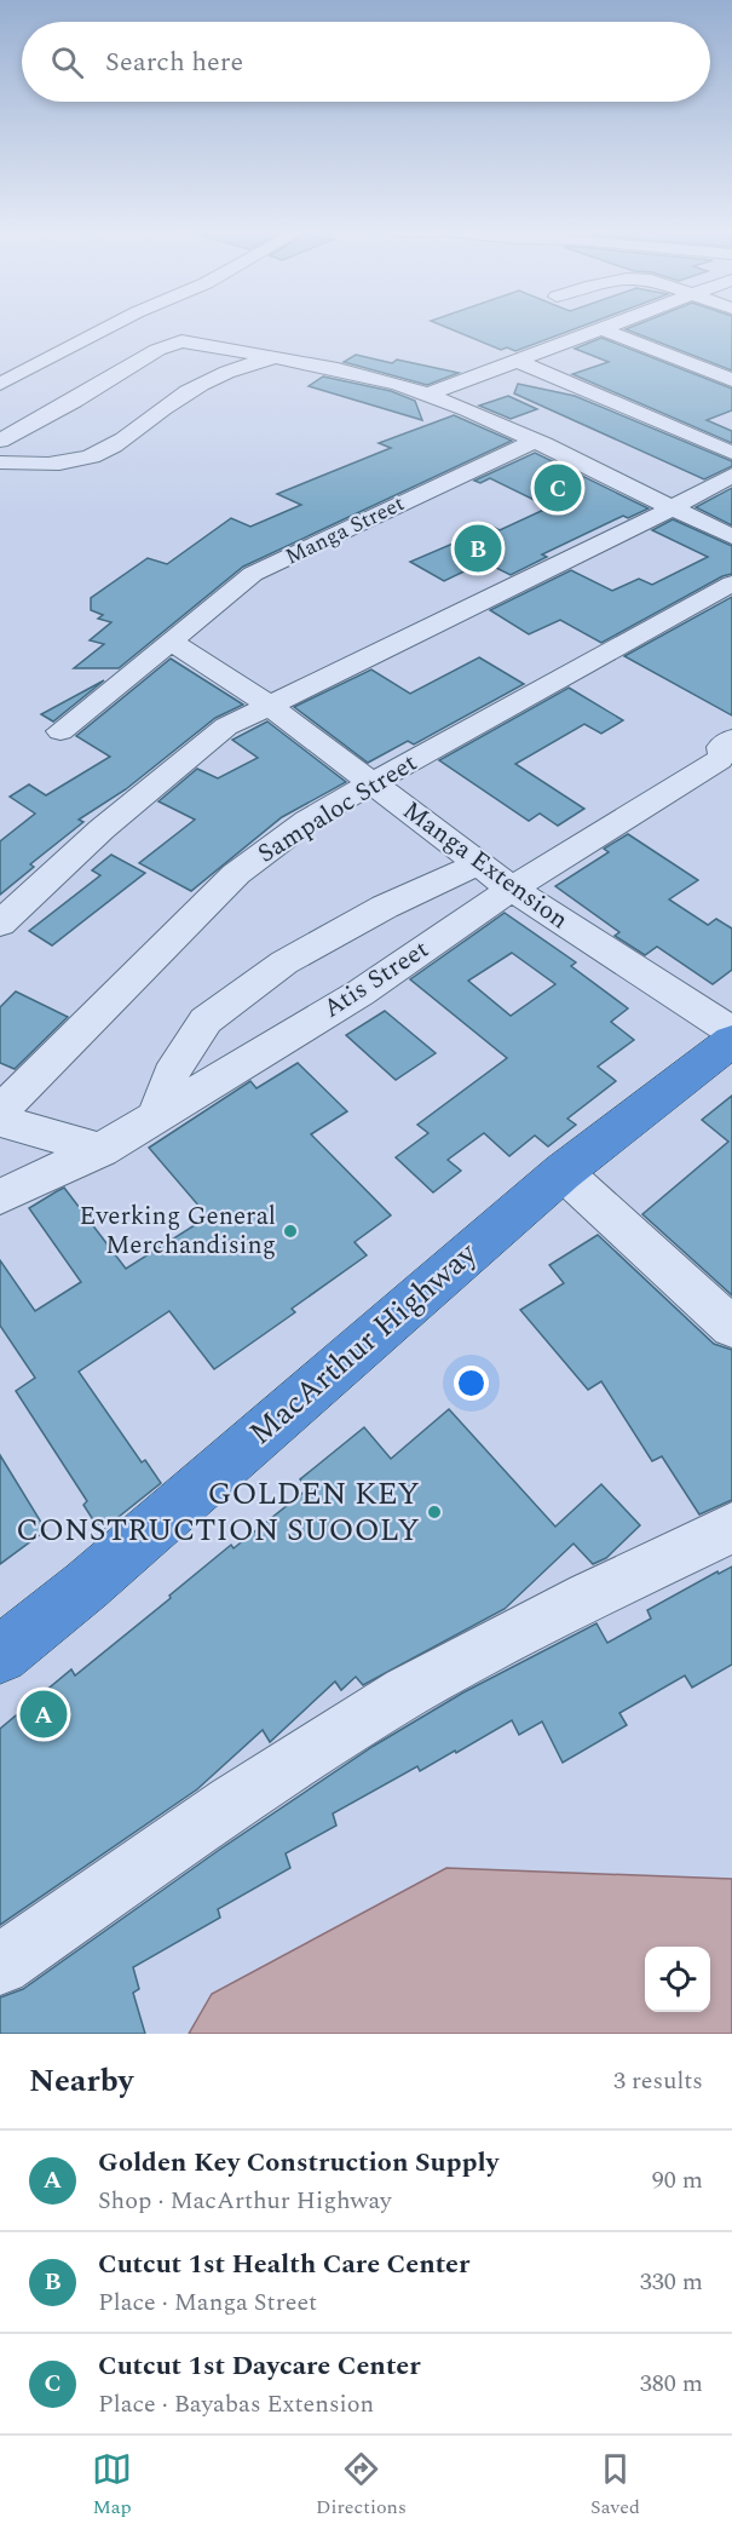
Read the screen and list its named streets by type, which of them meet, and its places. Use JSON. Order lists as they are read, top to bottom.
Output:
{
  "streets": {
    "highway": ["MacArthur Highway"],
    "street": [
      "Manga Street",
      "Sampaloc Street",
      "Manga Extension",
      "Atis Street"
    ]
  },
  "crossings": [
    ["Manga Street", "Manga Extension"],
    ["Sampaloc Street", "Manga Extension"],
    ["Manga Extension", "Atis Street"]
  ],
  "places": ["Everking General Merchandising", "GOLDEN KEY CONSTRUCTION SUOOLY"],
  "page": {
    "search": "Search here",
    "pins": ["C", "B", "A"],
    "heading": ["Nearby", "3 results"],
    "list": [
      {
        "mark": "A",
        "name": "Golden Key Construction Supply",
        "note": "Shop · MacArthur Highway",
        "value": "90 m"
      },
      {
        "mark": "B",
        "name": "Cutcut 1st Health Care Center",
        "note": "Place · Manga Street",
        "value": "330 m"
      },
      {
        "mark": "C",
        "name": "Cutcut 1st Daycare Center",
        "note": "Place · Bayabas Extension",
        "value": "380 m"
      }
    ],
    "nav": ["Map", "Directions", "Saved"]
  }
}
